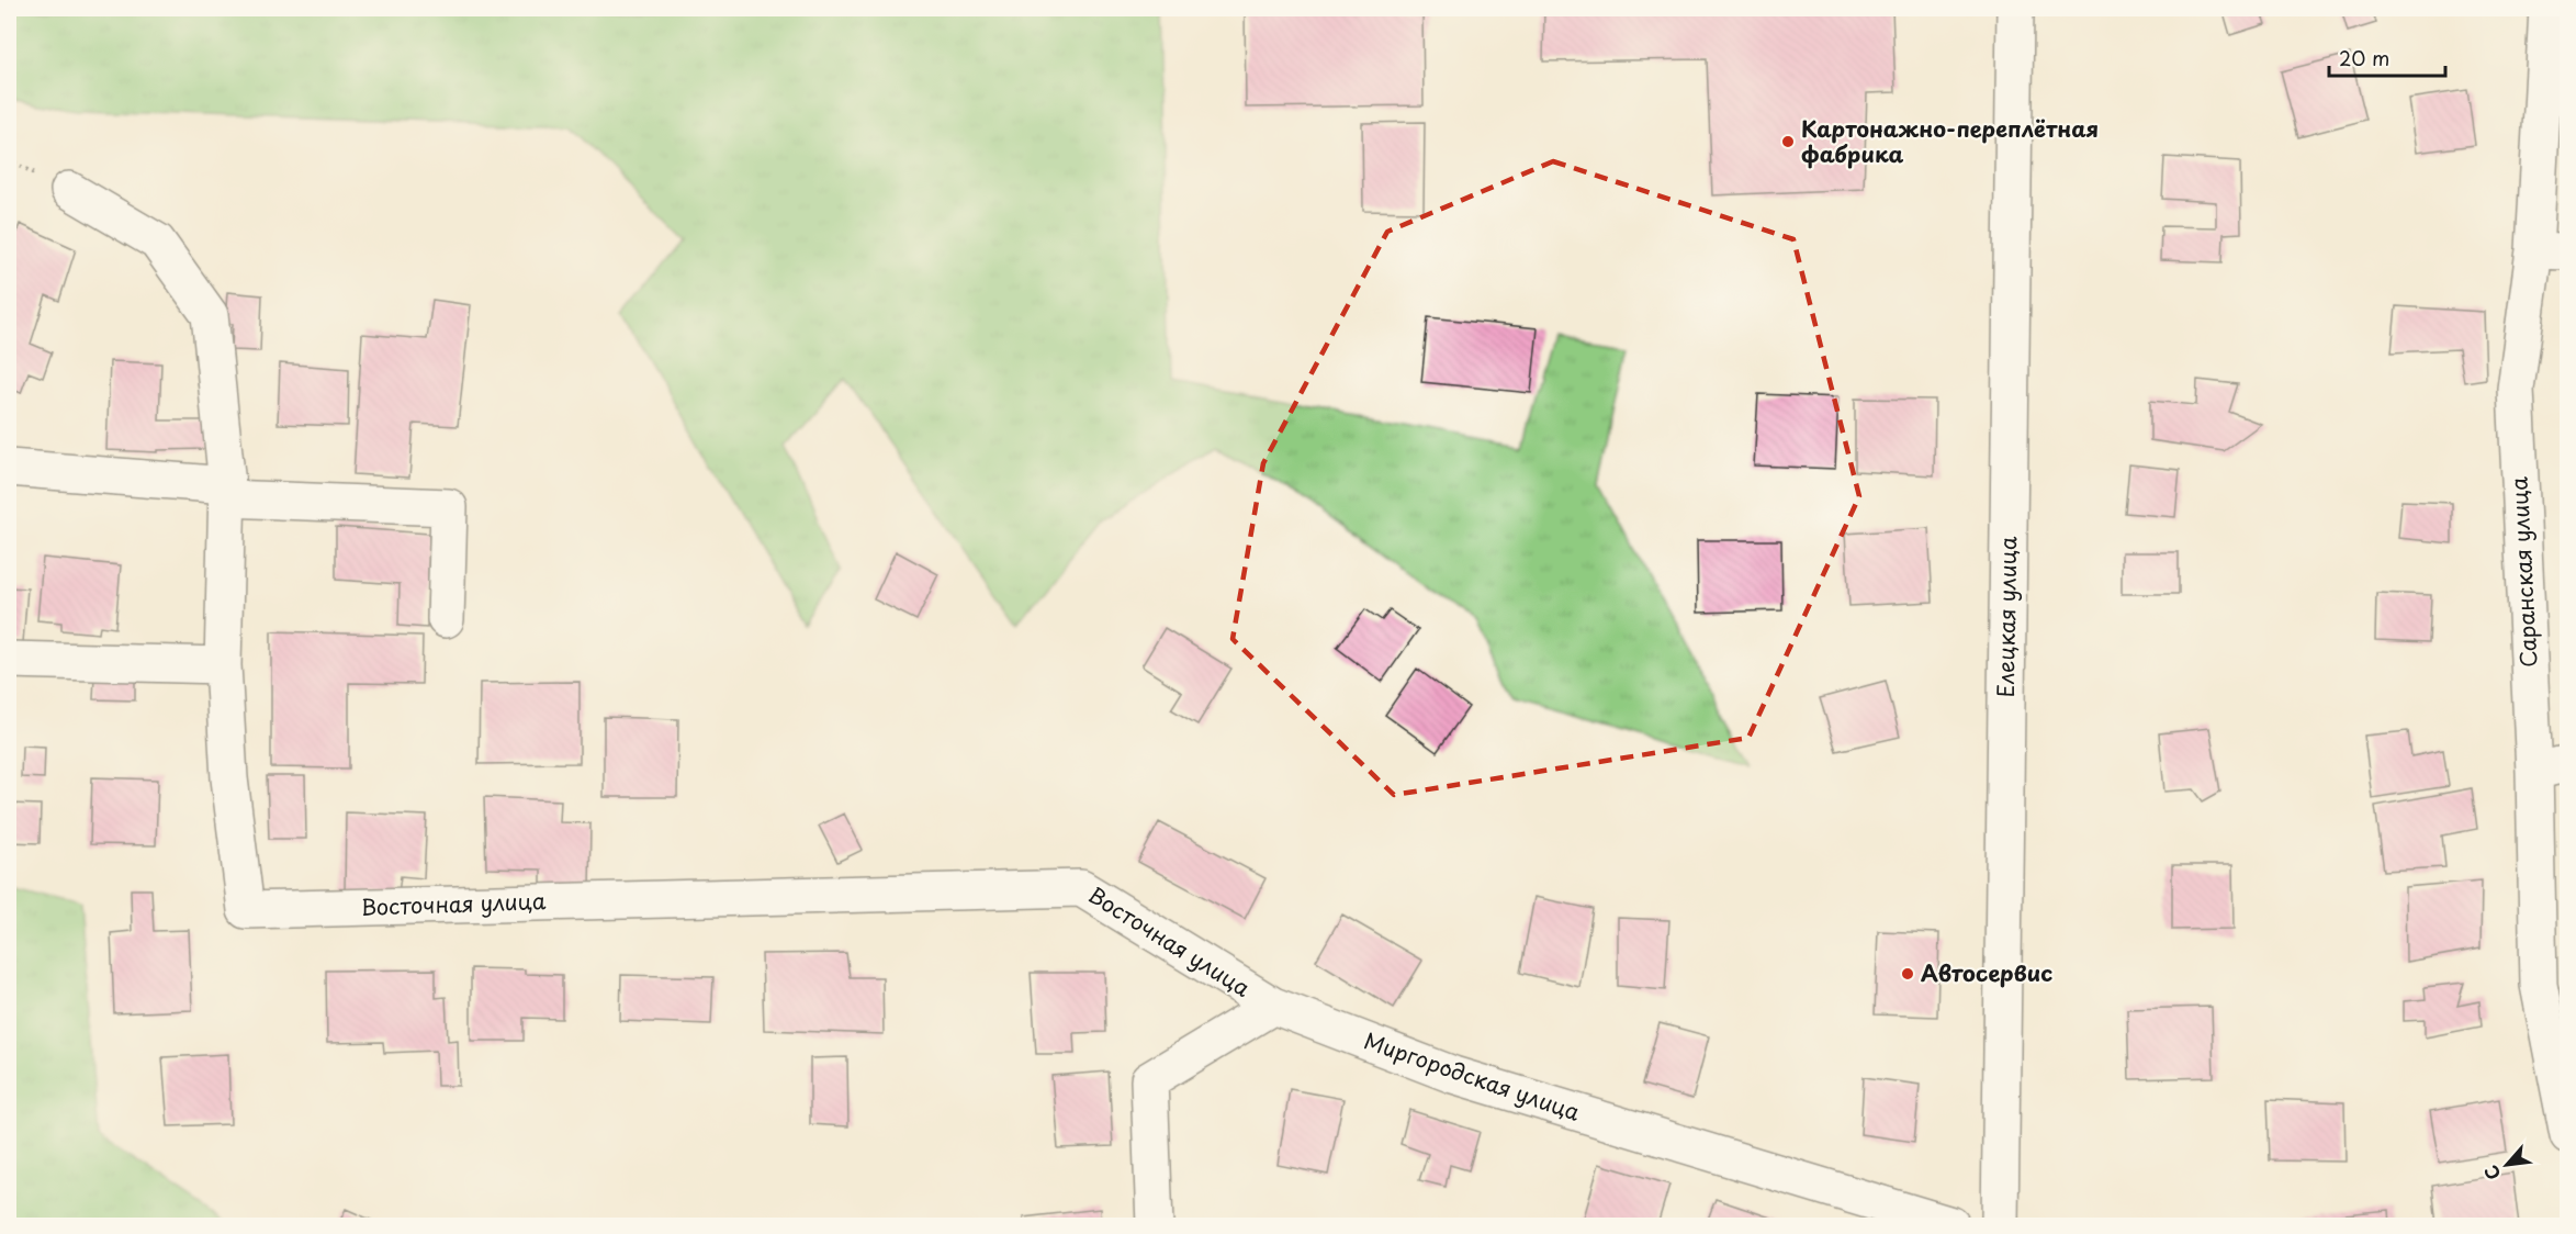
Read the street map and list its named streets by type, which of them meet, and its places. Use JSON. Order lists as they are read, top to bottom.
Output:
{
  "streets": {
    "street": [
      "Саранская улица",
      "Елецкая улица",
      "Восточная улица",
      "Миргородская улица"
    ]
  },
  "crossings": [
    ["Восточная улица", "Миргородская улица"]
  ],
  "places": ["Картонажно-переплётная фабрика", "Автосервис"],
  "scale_bar": "20 m",
  "north": "bottom left"
}
